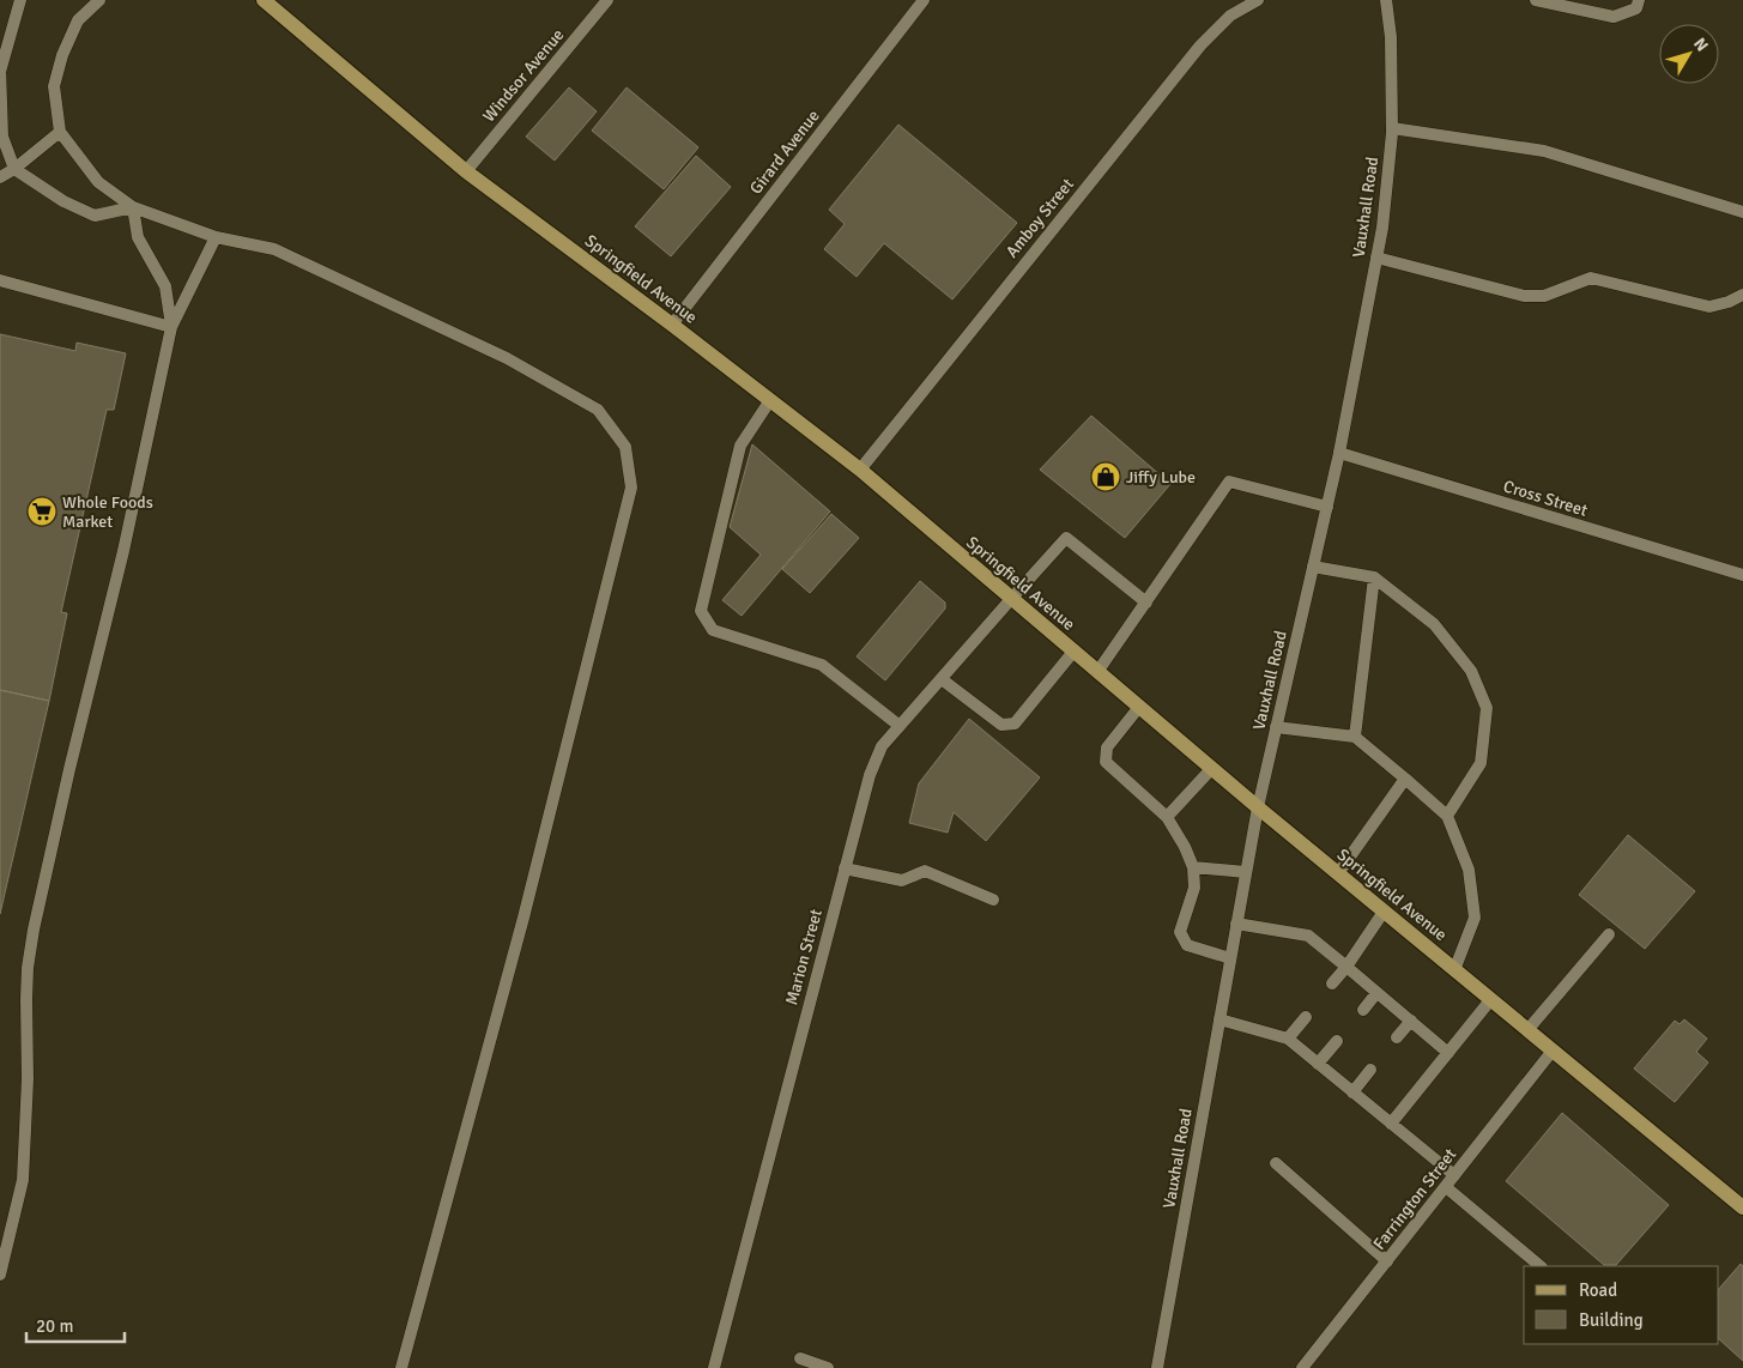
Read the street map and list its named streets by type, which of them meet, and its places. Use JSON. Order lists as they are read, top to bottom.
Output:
{
  "streets": {
    "main road": ["Springfield Avenue"],
    "street": [
      "Windsor Avenue",
      "Girard Avenue",
      "Vauxhall Road",
      "Amboy Street",
      "Cross Street",
      "Marion Street",
      "Farrington Street"
    ]
  },
  "crossings": [
    ["Windsor Avenue", "Springfield Avenue"],
    ["Girard Avenue", "Springfield Avenue"],
    ["Vauxhall Road", "Springfield Avenue"],
    ["Vauxhall Road", "Cross Street"],
    ["Amboy Street", "Springfield Avenue"],
    ["Springfield Avenue", "Marion Street"],
    ["Springfield Avenue", "Farrington Street"]
  ],
  "places": {
    "shop": ["Jiffy Lube"],
    "supermarket": ["Whole Foods Market"]
  },
  "legend": ["Road", "Building"],
  "scale_bar": "20 m",
  "north": "top right"
}
